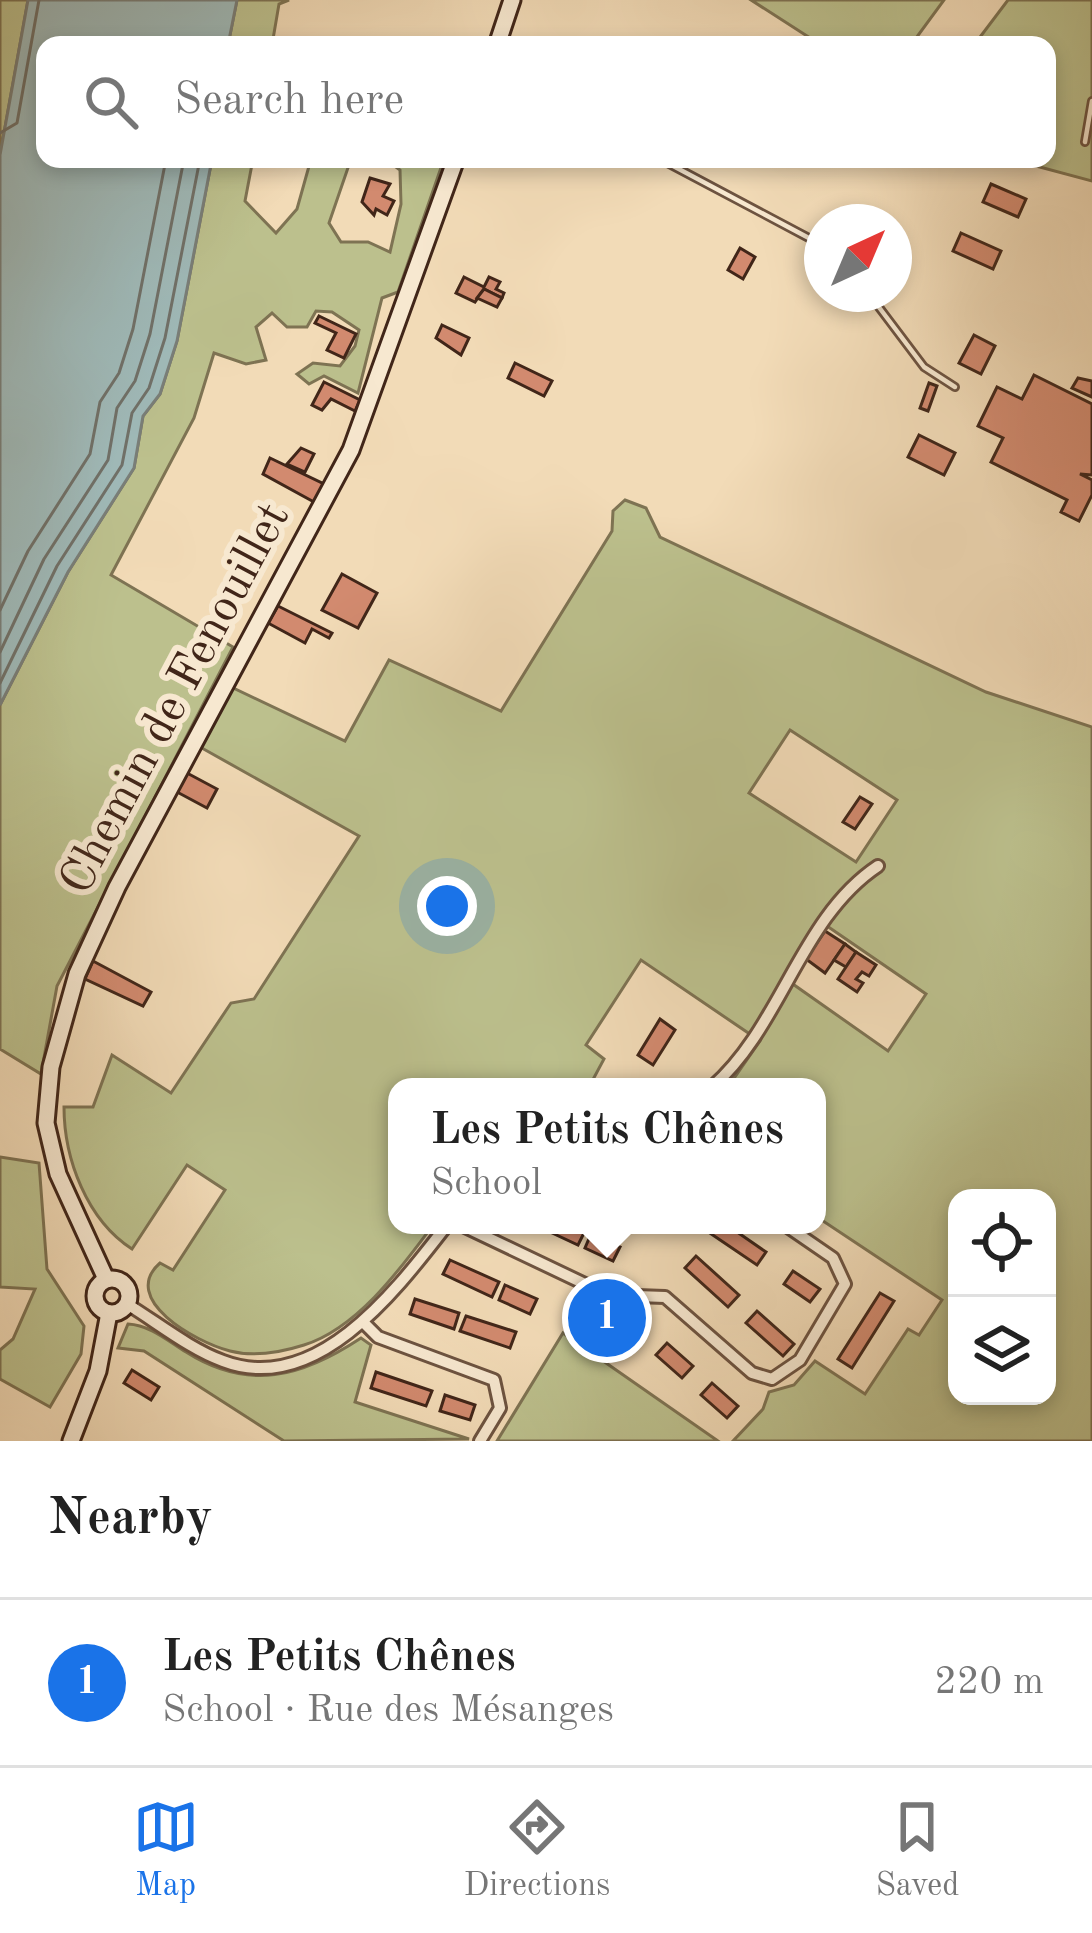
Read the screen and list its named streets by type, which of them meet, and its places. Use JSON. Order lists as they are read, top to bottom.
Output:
{
  "streets": {
    "street": ["Chemin de Fenouillet"]
  },
  "north": "top right",
  "page": {
    "search": "Search here",
    "popup": ["Les Petits Chênes", "School"],
    "pins": "1",
    "heading": "Nearby",
    "list": [
      {
        "mark": "1",
        "name": "Les Petits Chênes",
        "note": "School · Rue des Mésanges",
        "value": "220 m"
      }
    ],
    "nav": ["Map", "Directions", "Saved"]
  }
}
